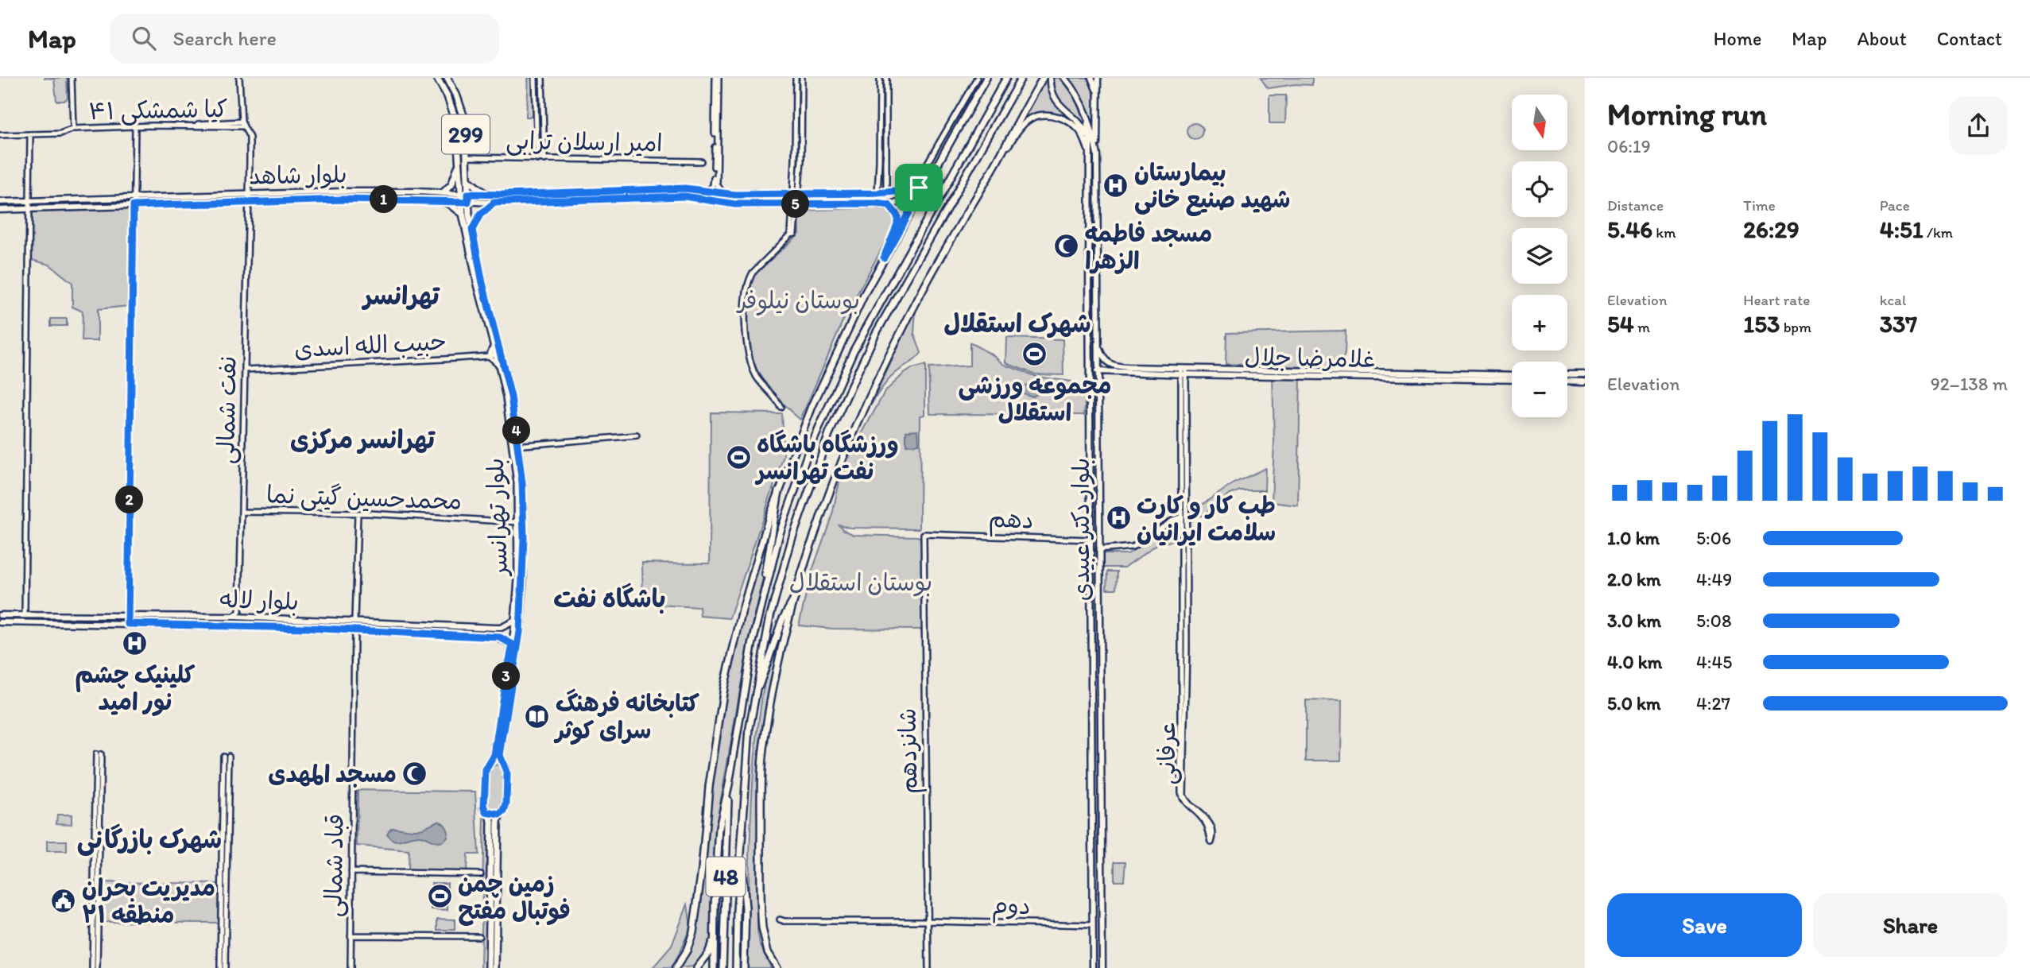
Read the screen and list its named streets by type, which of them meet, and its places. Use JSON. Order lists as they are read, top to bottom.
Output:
{
  "streets": {
    "main road": [
      "299",
      "بلوار شاهد",
      "غلامرضا جلال",
      "بلوار تهرانسر",
      "دهم",
      "بلوار دکتر عبیدی",
      "بلوار لاله",
      "48"
    ],
    "street": [
      "۴۱ کیا شمشکی",
      "امیر ارسلان ترابی",
      "حبیب الله اسدی",
      "نفت شمالی",
      "محمدحسین گیتی نما",
      "شانزدهم",
      "عرفانی",
      "قباد شمالی",
      "دوم"
    ]
  },
  "crossings": [
    ["۴۱ کیا شمشکی", "نفت شمالی"],
    ["امیر ارسلان ترابی", "بلوار تهرانسر"],
    ["بلوار شاهد", "نفت شمالی"],
    ["بلوار شاهد", "بلوار تهرانسر"],
    ["حبیب الله اسدی", "نفت شمالی"],
    ["حبیب الله اسدی", "بلوار تهرانسر"],
    ["غلامرضا جلال", "بلوار دکتر عبیدی"],
    ["غلامرضا جلال", "عرفانی"],
    ["نفت شمالی", "محمدحسین گیتی نما"],
    ["نفت شمالی", "بلوار لاله"],
    ["محمدحسین گیتی نما", "بلوار تهرانسر"],
    ["بلوار تهرانسر", "بلوار لاله"],
    ["دهم", "بلوار دکتر عبیدی"],
    ["دهم", "شانزدهم"],
    ["بلوار دکتر عبیدی", "دوم"],
    ["بلوار لاله", "قباد شمالی"],
    ["شانزدهم", "دوم"]
  ],
  "districts": [
    "تهرانسر",
    "شهرک استقلال",
    "تهرانسر مرکزی",
    "باشگاه نفت",
    "شهرک بازرگانی"
  ],
  "parks": ["بوستان نیلوفر", "بوستان استقلال"],
  "places": {
    "hospital": ["بیمارستان شهید صنیع خانی", "طب کار و کارت سلامت ایرانیان", "کلینیک چشم نور امید"],
    "mosque": ["مسجد فاطمه الزهرا", "مسجد المهدی"],
    "sports": ["مجموعه ورزشی استقلال", "ورزشگاه باشگاه نفت تهرانسر", "زمین چمن فوتبال مفتح"],
    "library": ["کتابخانه فرهنگ سرای کوثر"],
    "public building": ["مدیریت بحران منطقه ۲۱"]
  },
  "north": "bottom",
  "page": {
    "header": "Map",
    "search": "Search here",
    "nav": [
      "Home",
      "Map",
      "About",
      "Contact"
    ],
    "heading": ["Morning run", "06:19"],
    "map_buttons": ["+", "−"],
    "stats": [
      ["Distance", "5.46 km"],
      ["Time", "26:29"],
      ["Pace", "4:51 /km"],
      ["Elevation", "54 m"],
      ["Heart rate", "153 bpm"],
      ["kcal", "337"]
    ],
    "pins": [
      "1",
      "5",
      "4",
      "2",
      "3"
    ],
    "chart": ["Elevation", "92–138 m"],
    "list": [
      {
        "name": "1.0 km",
        "note": "5:06"
      },
      {
        "name": "2.0 km",
        "note": "4:49"
      },
      {
        "name": "3.0 km",
        "note": "5:08"
      },
      {
        "name": "4.0 km",
        "note": "4:45"
      },
      {
        "name": "5.0 km",
        "note": "4:27"
      }
    ],
    "buttons": ["Save", "Share"]
  }
}
